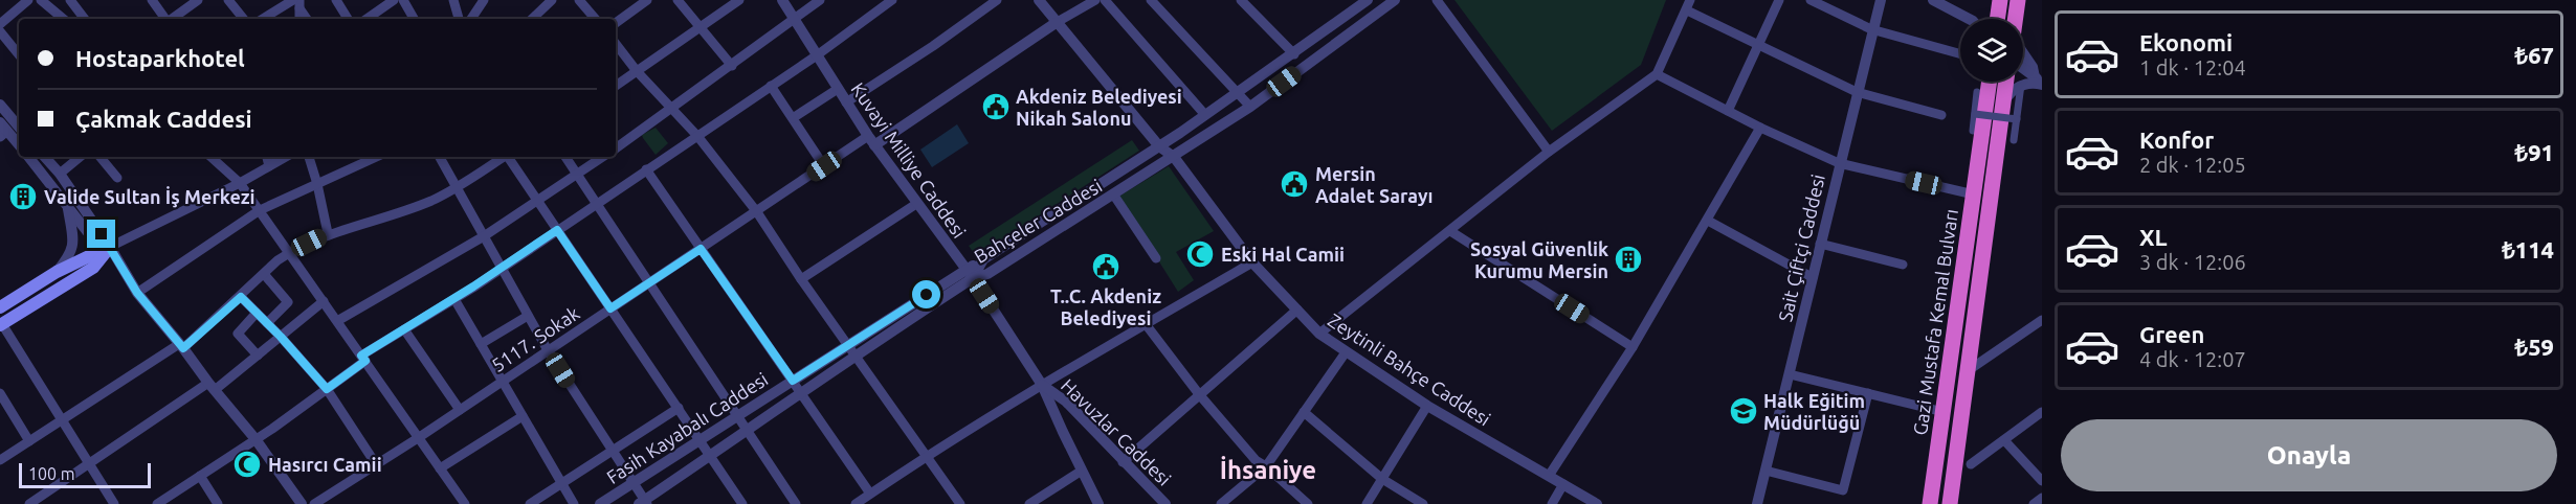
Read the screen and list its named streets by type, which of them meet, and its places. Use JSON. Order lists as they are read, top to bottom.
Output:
{
  "streets": {
    "highway": ["Gazi Mustafa Kemal Bulvarı"],
    "street": [
      "Kuvayi Milliye Caddesi",
      "Bahçeler Caddesi",
      "Sait Çiftçi Caddesi",
      "5117. Sokak",
      "Zeytinli Bahçe Caddesi",
      "Fasih Kayabalı Caddesi",
      "Havuzlar Caddesi"
    ]
  },
  "crossings": [
    ["Kuvayi Milliye Caddesi", "Bahçeler Caddesi"],
    ["Kuvayi Milliye Caddesi", "5117. Sokak"],
    ["Kuvayi Milliye Caddesi", "Fasih Kayabalı Caddesi"],
    ["Kuvayi Milliye Caddesi", "Havuzlar Caddesi"],
    ["Bahçeler Caddesi", "Zeytinli Bahçe Caddesi"],
    ["Bahçeler Caddesi", "Fasih Kayabalı Caddesi"]
  ],
  "districts": ["İhsaniye"],
  "places": {
    "public building": ["Akdeniz Belediyesi Nikah Salonu", "Mersin Adalet Sarayı", "T..C. Akdeniz Belediyesi"],
    "building": ["Valide Sultan İş Merkezi", "Sosyal Güvenlik Kurumu Mersin"],
    "mosque": ["Eski Hal Camii", "Hasırcı Camii"],
    "school or university": ["Halk Eğitim Müdürlüğü"]
  },
  "scale_bar": "100 m",
  "page": {
    "list": [
      {
        "name": "Ekonomi",
        "note": "1 dk · 12:04",
        "value": "₺67"
      },
      {
        "name": "Konfor",
        "note": "2 dk · 12:05",
        "value": "₺91"
      },
      {
        "name": "XL",
        "note": "3 dk · 12:06",
        "value": "₺114"
      },
      {
        "name": "Green",
        "note": "4 dk · 12:07",
        "value": "₺59"
      }
    ],
    "banner": ["Hostaparkhotel", "Çakmak Caddesi"],
    "buttons": "Onayla",
    "scale": "100 m"
  }
}
